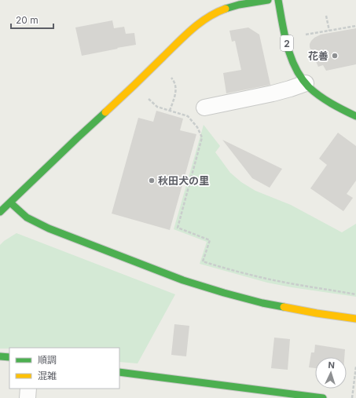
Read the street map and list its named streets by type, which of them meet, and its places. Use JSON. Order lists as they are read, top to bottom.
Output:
{
  "streets": {
    "street": ["2"]
  },
  "places": ["花善", "秋田犬の里"],
  "legend": ["順調", "混雑"],
  "scale_bar": "20 m",
  "north": "top"
}
